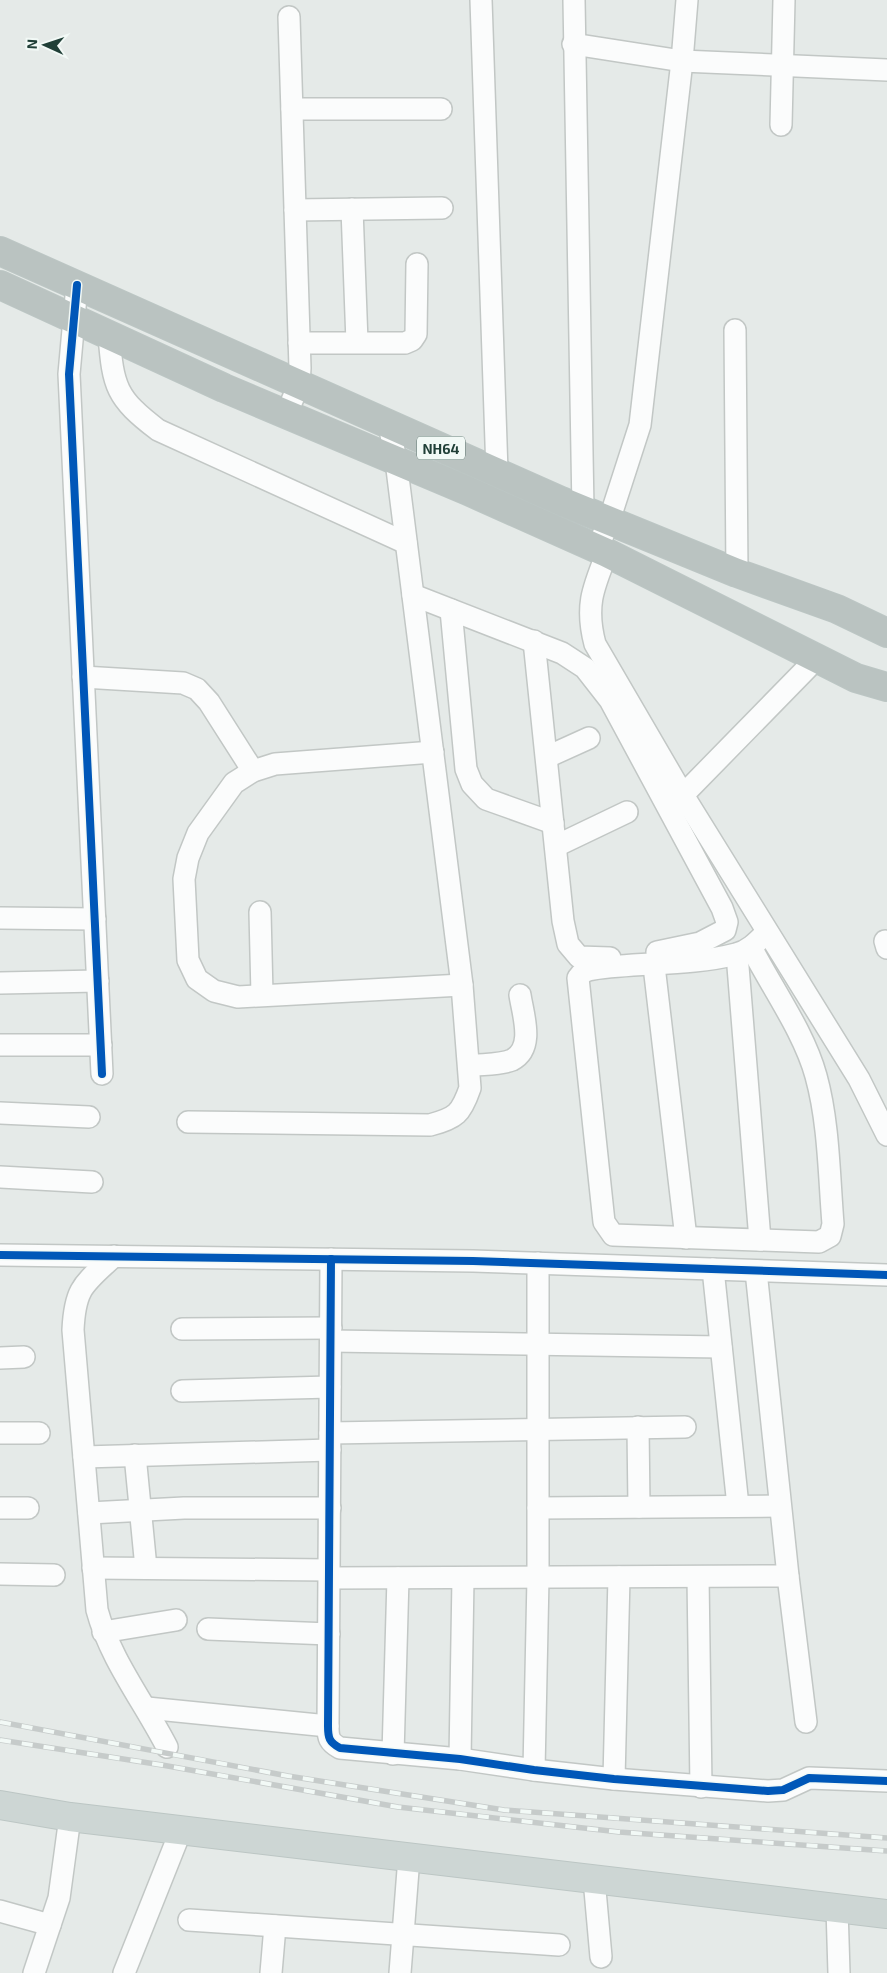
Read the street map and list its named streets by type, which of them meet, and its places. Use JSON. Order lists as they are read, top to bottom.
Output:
{
  "streets": {
    "highway": ["NH64"]
  },
  "north": "left"
}
